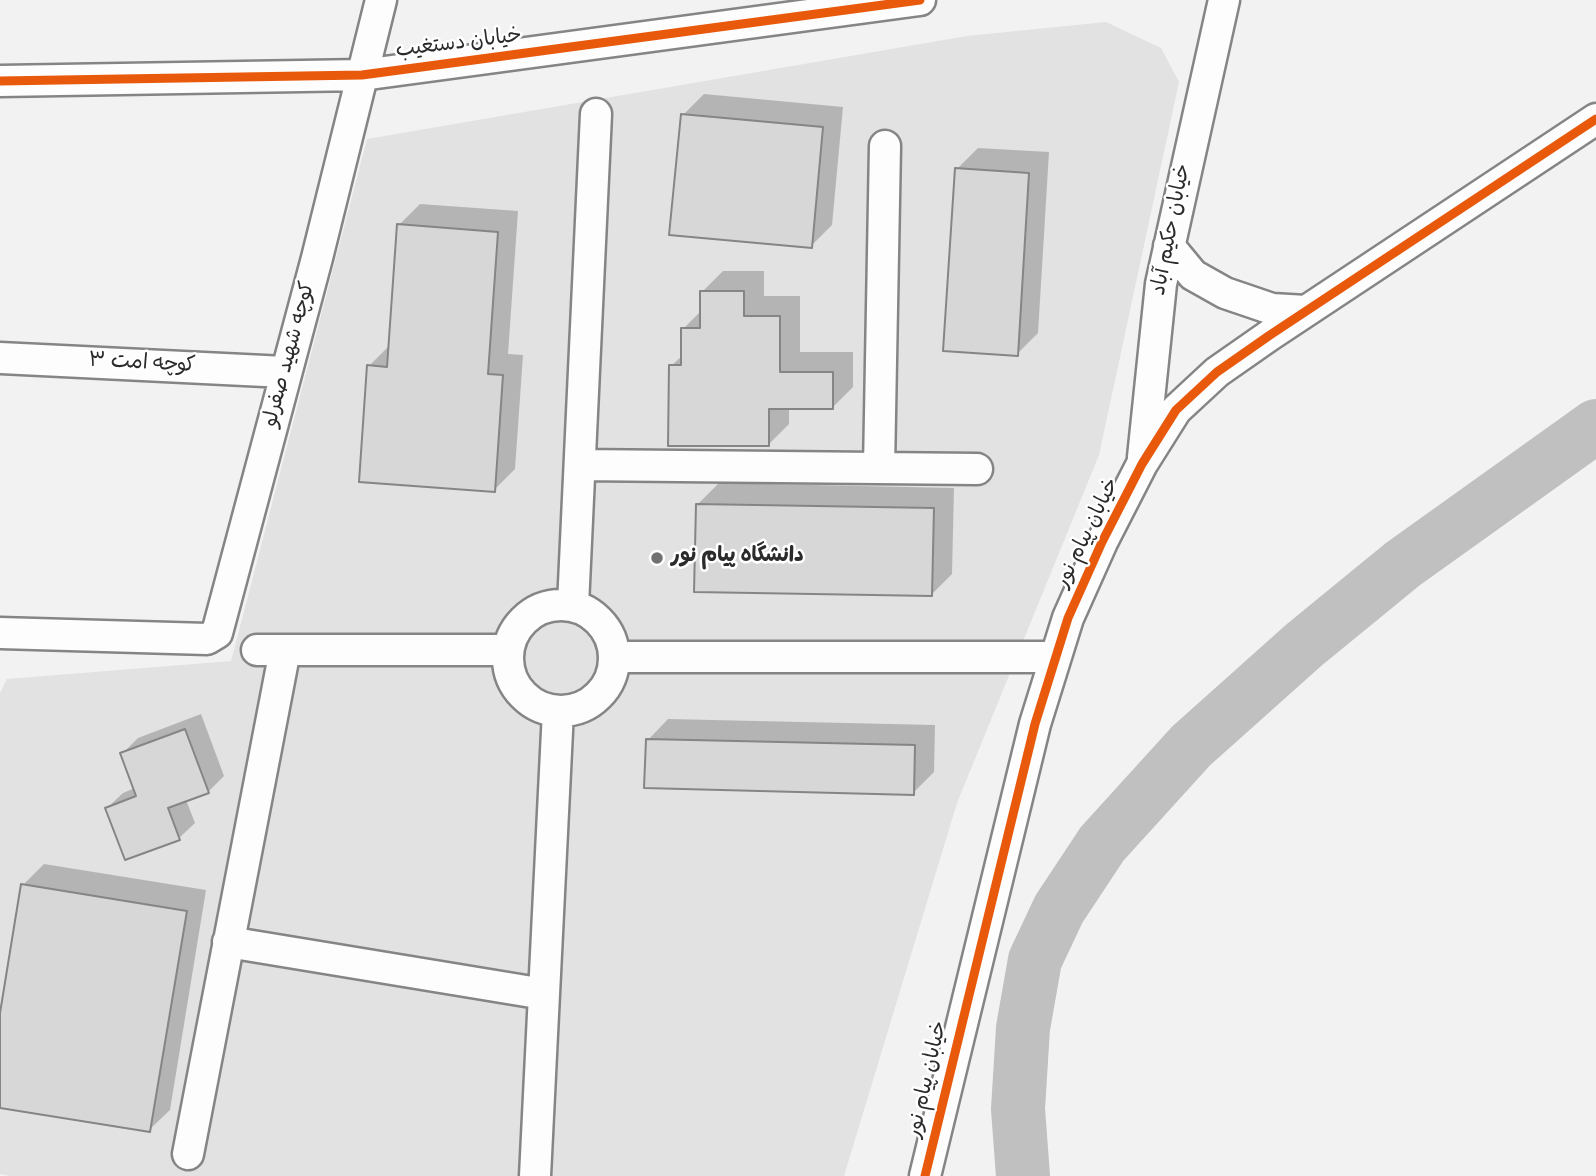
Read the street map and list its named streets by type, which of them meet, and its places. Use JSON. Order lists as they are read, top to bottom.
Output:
{
  "streets": {
    "street": [
      "خیابان دستغیب",
      "خیابان حکیم آباد",
      "کوچه شهید صفرلو",
      "کوچه امت ۳",
      "خیابان پیام نور"
    ]
  },
  "crossings": [
    ["خیابان دستغیب", "کوچه شهید صفرلو"],
    ["خیابان حکیم آباد", "خیابان پیام نور"],
    ["کوچه شهید صفرلو", "کوچه امت ۳"]
  ],
  "places": ["دانشگاه پیام نور"]
}
